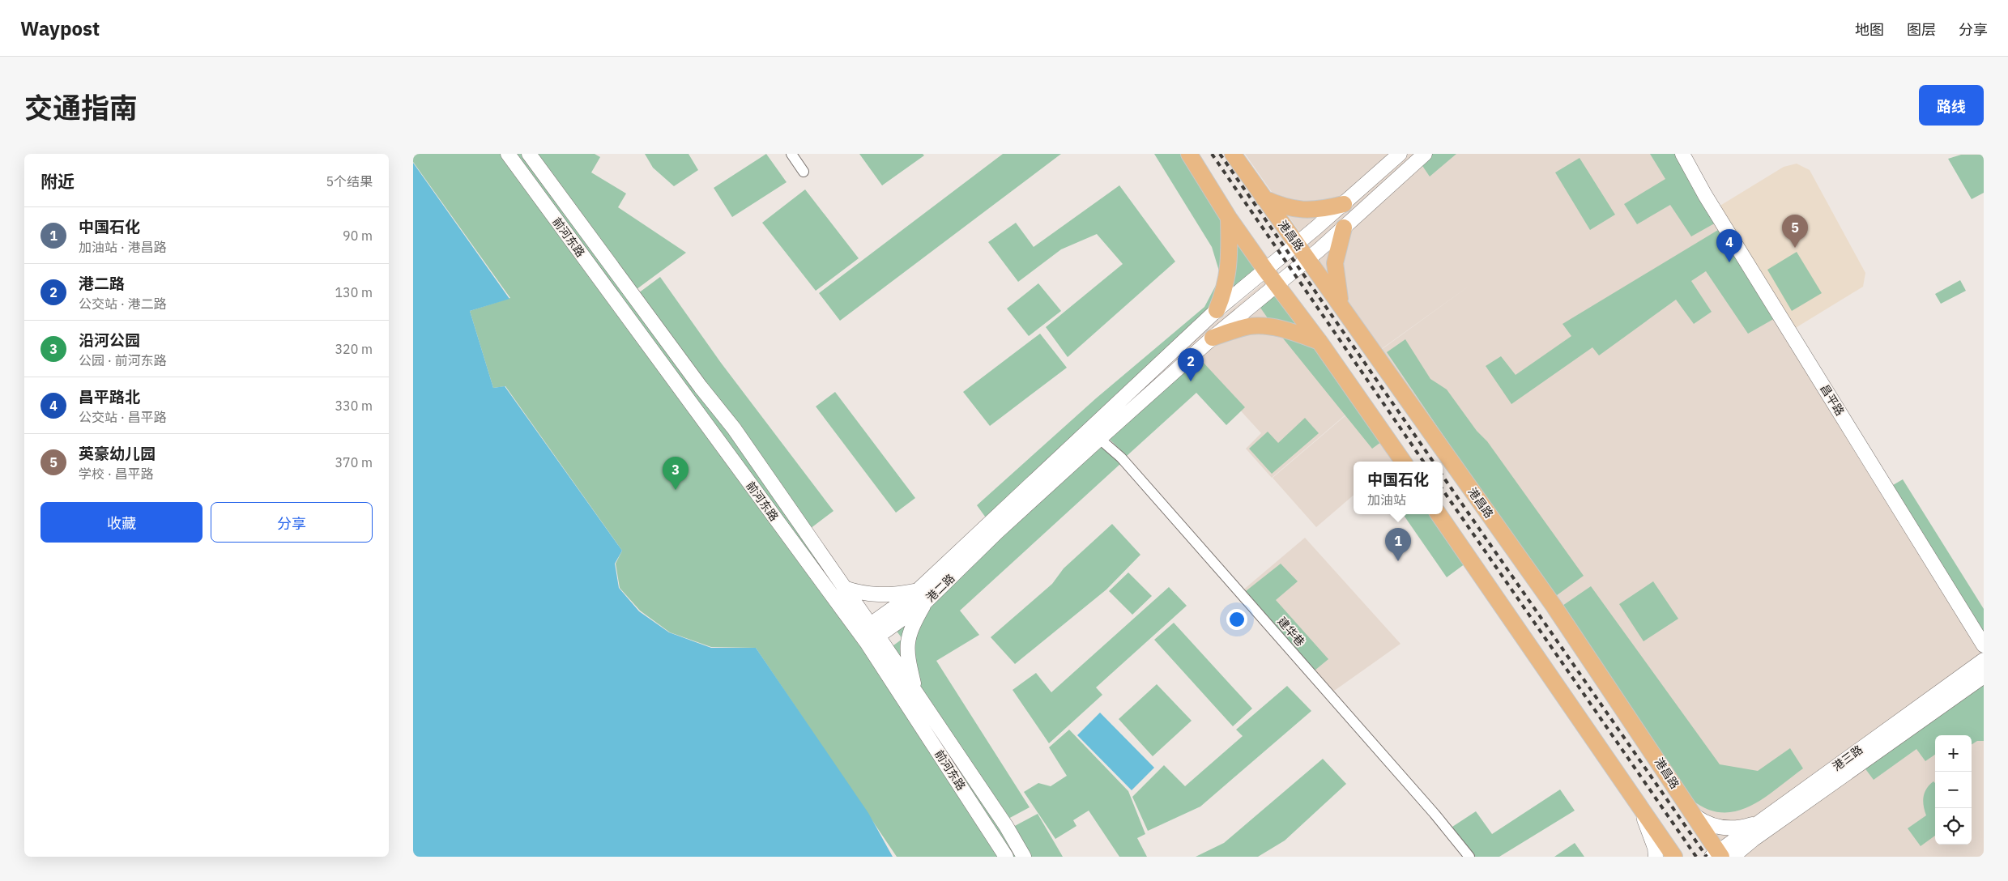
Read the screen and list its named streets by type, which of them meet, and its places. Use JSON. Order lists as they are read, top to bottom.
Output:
{
  "streets": {
    "main road": [
      "港昌路",
      "前河东路",
      "昌平路",
      "港二路",
      "港三路"
    ],
    "street": ["建华巷"]
  },
  "crossings": [
    ["港昌路", "港二路"],
    ["港昌路", "港三路"],
    ["前河东路", "港二路"],
    ["港二路", "建华巷"]
  ],
  "page": {
    "header": "Waypost",
    "nav": ["地图", "图层", "分享"],
    "title": "交通指南",
    "buttons": [
      "路线",
      ["收藏", "分享"]
    ],
    "heading": ["附近", "5个结果"],
    "list": [
      {
        "mark": "1",
        "name": "中国石化",
        "note": "加油站 · 港昌路",
        "value": "90 m"
      },
      {
        "mark": "2",
        "name": "港二路",
        "note": "公交站 · 港二路",
        "value": "130 m"
      },
      {
        "mark": "3",
        "name": "沿河公园",
        "note": "公园 · 前河东路",
        "value": "320 m"
      },
      {
        "mark": "4",
        "name": "昌平路北",
        "note": "公交站 · 昌平路",
        "value": "330 m"
      },
      {
        "mark": "5",
        "name": "英豪幼儿园",
        "note": "学校 · 昌平路",
        "value": "370 m"
      }
    ],
    "pins": [
      "5",
      "4",
      "2",
      "3",
      "1"
    ],
    "popup": ["中国石化", "加油站"],
    "map_buttons": ["+", "−"]
  }
}
